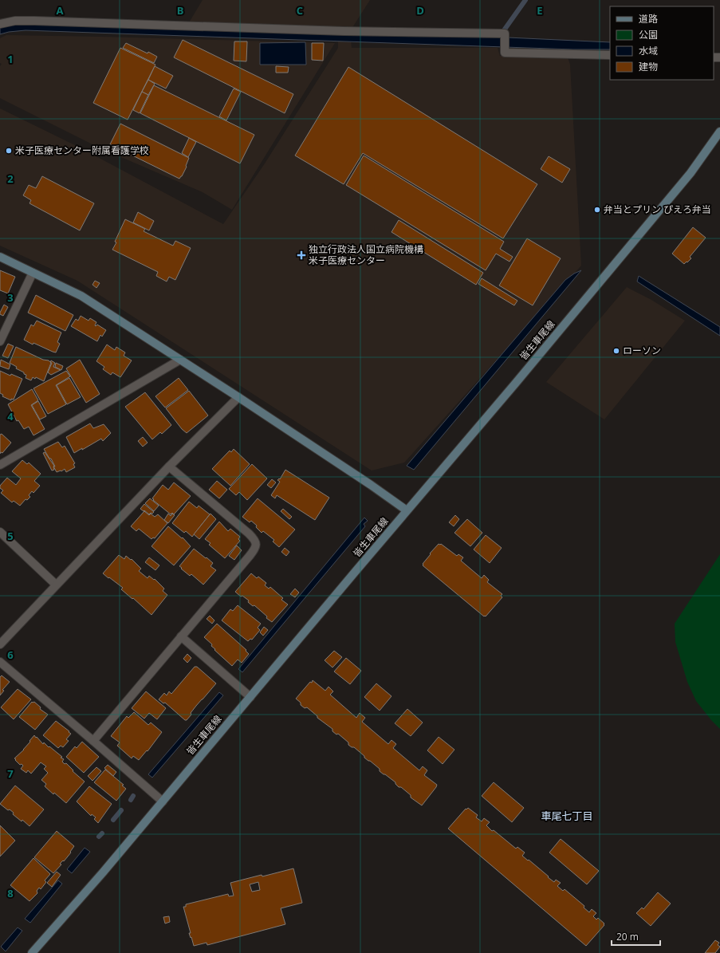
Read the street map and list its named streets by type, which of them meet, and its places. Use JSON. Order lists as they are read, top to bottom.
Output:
{
  "streets": {
    "main road": ["皆生車尾線"]
  },
  "districts": ["車尾七丁目"],
  "places": {
    "other": ["米子医療センター附属看護学校", "弁当とプリン ぴえろ弁当", "ローソン"],
    "health": ["独立行政法人国立病院機構 米子医療センター"]
  },
  "legend": [
    "道路",
    "公園",
    "水域",
    "建物"
  ],
  "scale_bar": "20 m",
  "grid": {
    "columns": [
      "A",
      "B",
      "C",
      "D",
      "E"
    ],
    "rows": [
      "1",
      "2",
      "3",
      "4",
      "5",
      "6",
      "7",
      "8"
    ]
  }
}
